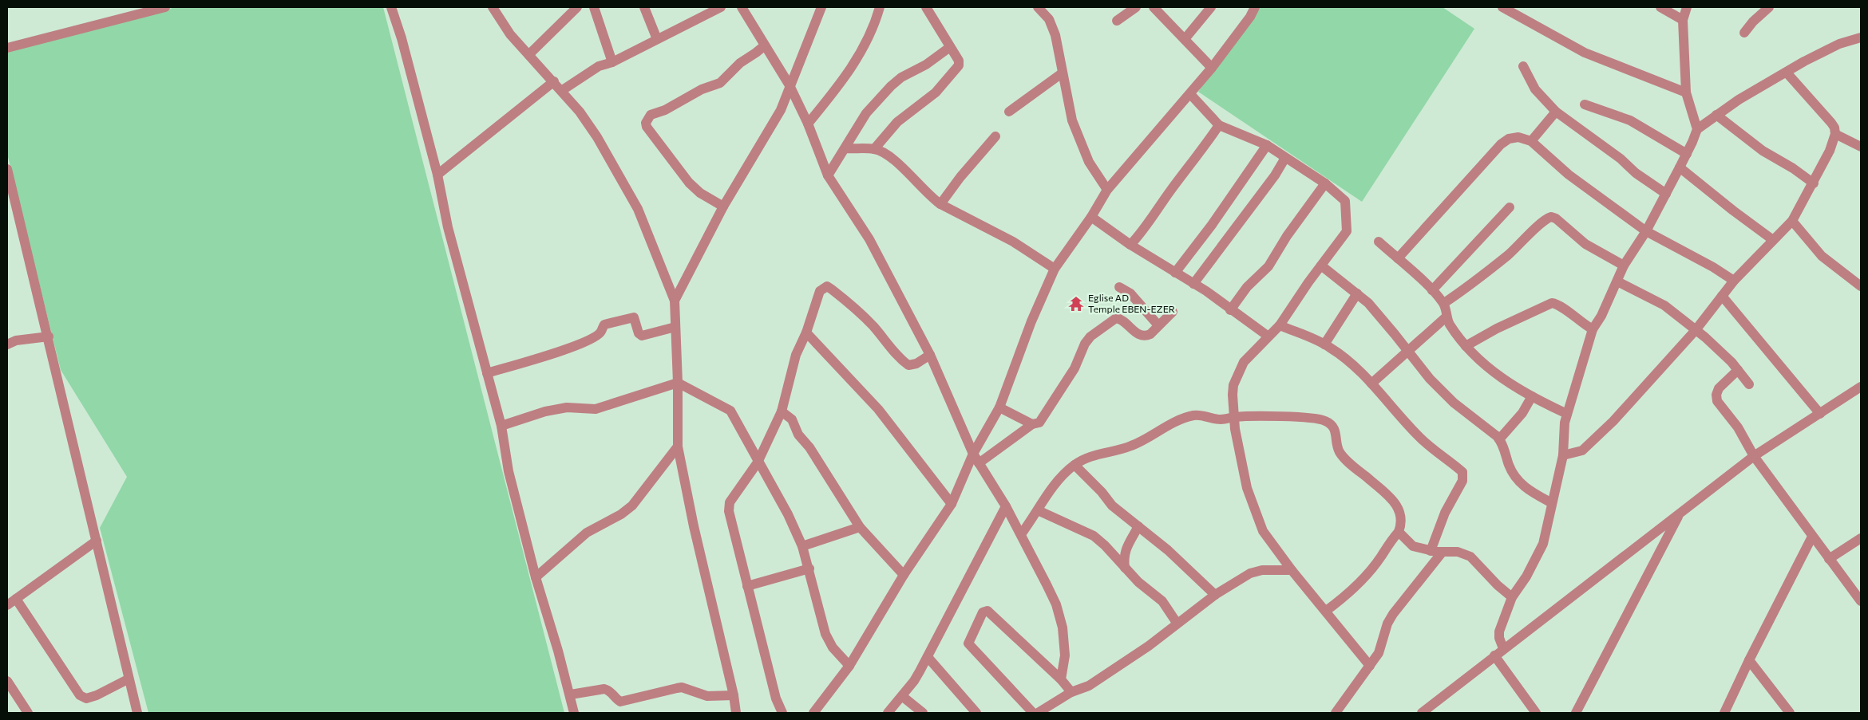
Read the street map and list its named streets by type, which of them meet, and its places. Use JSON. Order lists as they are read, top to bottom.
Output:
{
  "places": {
    "temple": ["Eglise AD Temple EBEN-EZER"]
  }
}
